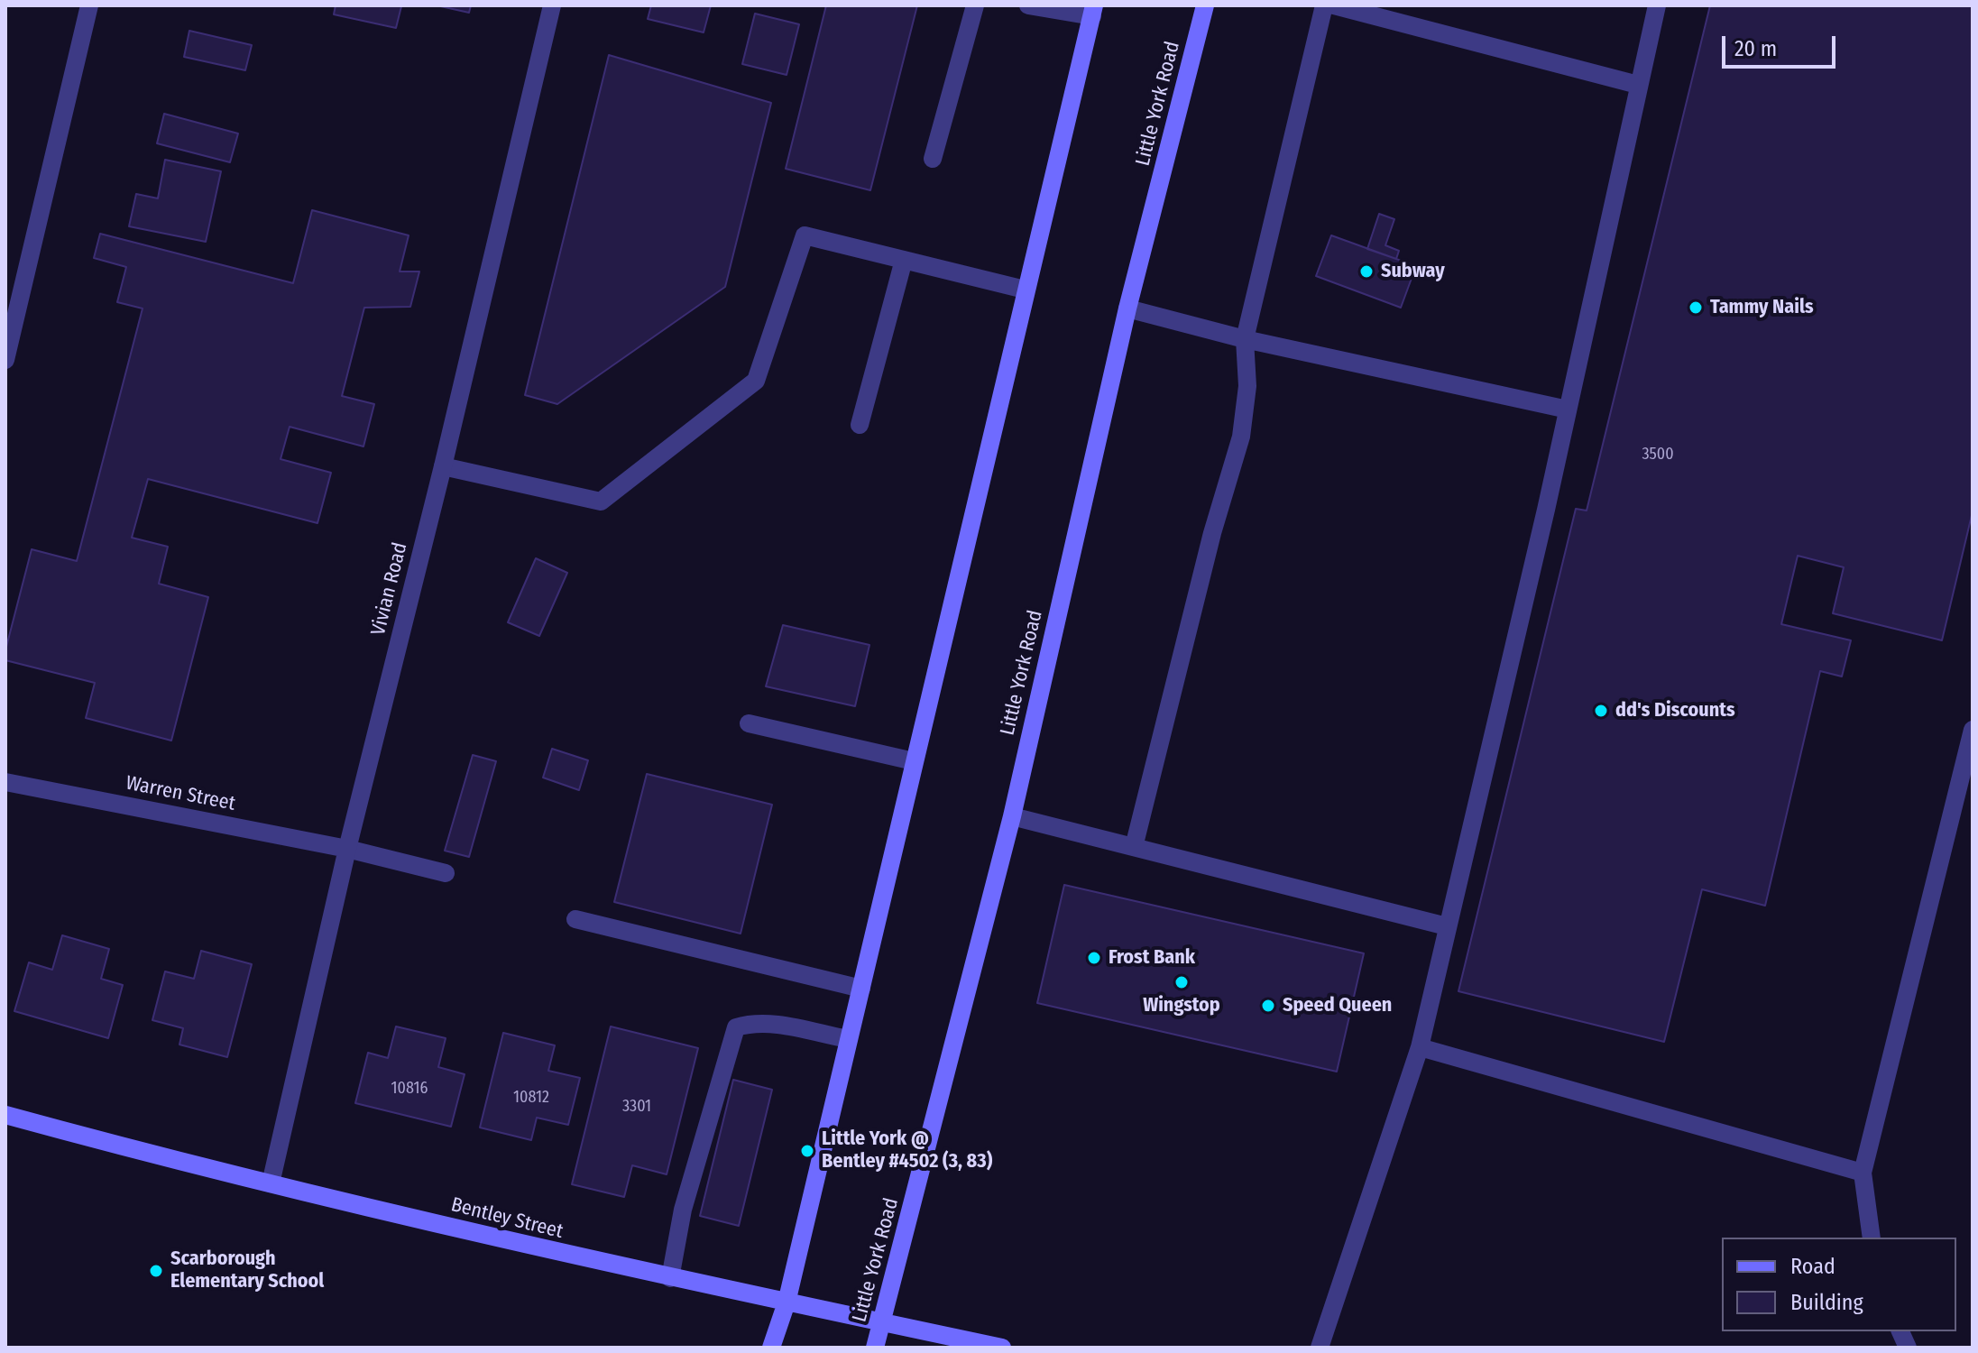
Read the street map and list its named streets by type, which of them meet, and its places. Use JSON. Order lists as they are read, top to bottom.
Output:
{
  "streets": {
    "main road": ["Little York Road", "Bentley Street"],
    "street": ["Vivian Road", "Warren Street"]
  },
  "crossings": [
    ["Little York Road", "Bentley Street"],
    ["Vivian Road", "Warren Street"],
    ["Vivian Road", "Bentley Street"]
  ],
  "places": [
    "Subway",
    "Tammy Nails",
    "dd's Discounts",
    "Frost Bank",
    "Wingstop",
    "Speed Queen",
    "Little York @ Bentley #4502 (3, 83)",
    "Scarborough Elementary School"
  ],
  "house_numbers": [
    "3500",
    "10816",
    "10812",
    "3301"
  ],
  "legend": ["Road", "Building"],
  "scale_bar": "20 m"
}
